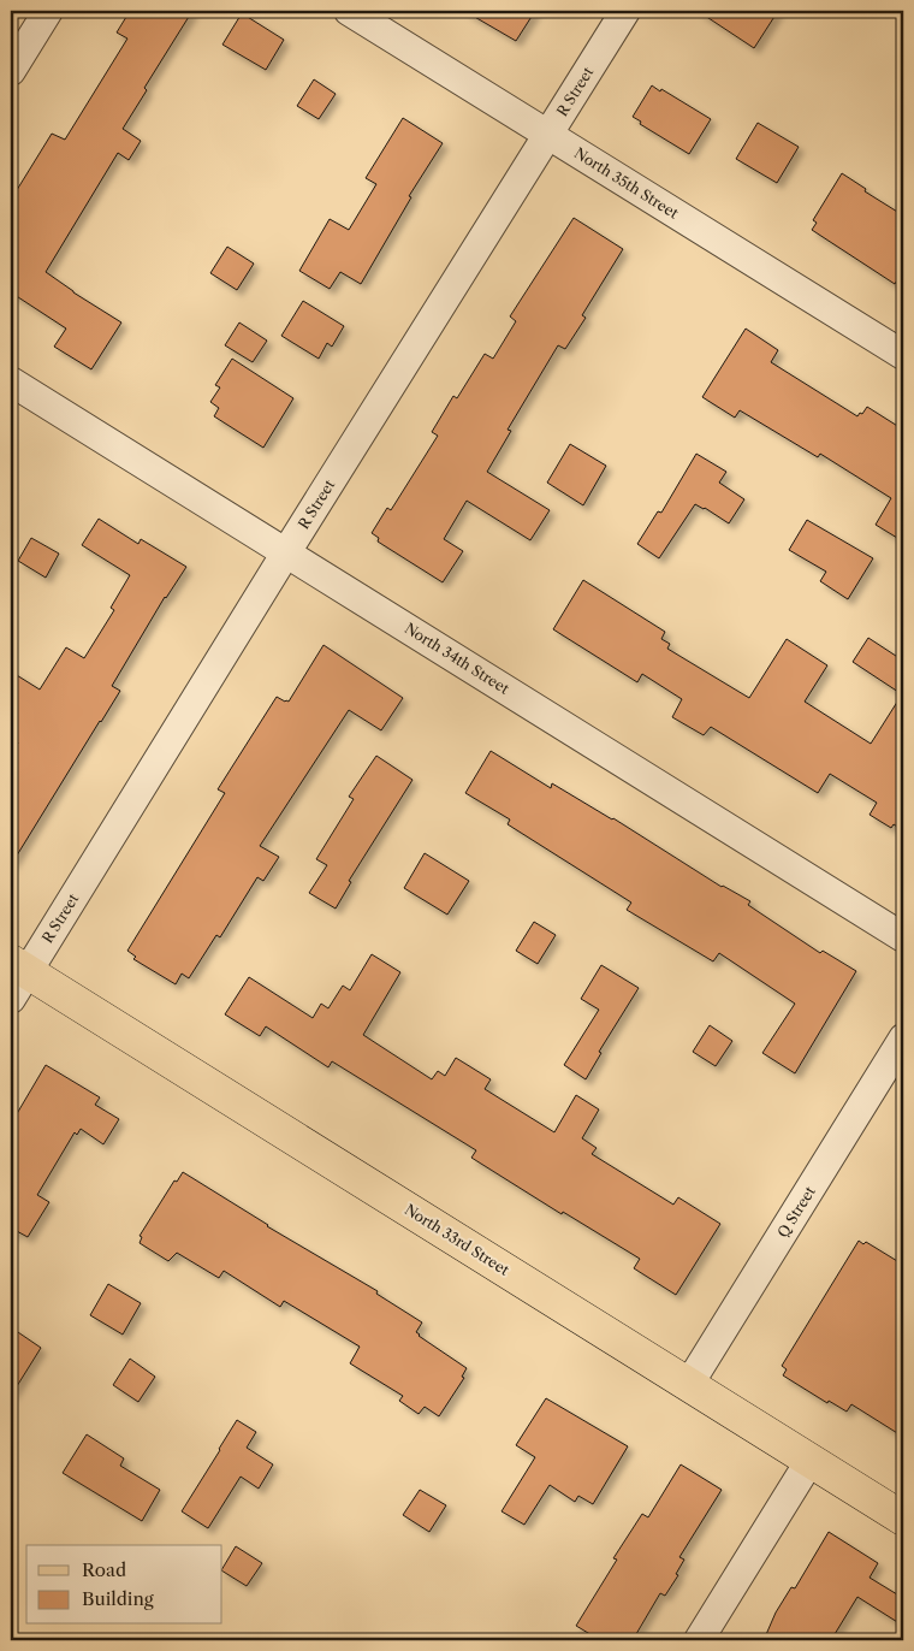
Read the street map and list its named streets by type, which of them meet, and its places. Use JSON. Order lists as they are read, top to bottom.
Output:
{
  "streets": {
    "main road": ["North 33rd Street"],
    "street": [
      "R Street",
      "North 35th Street",
      "North 34th Street",
      "Q Street"
    ]
  },
  "crossings": [
    ["R Street", "North 35th Street"],
    ["R Street", "North 34th Street"],
    ["R Street", "North 33rd Street"],
    ["Q Street", "North 33rd Street"]
  ],
  "legend": ["Road", "Building"]
}
